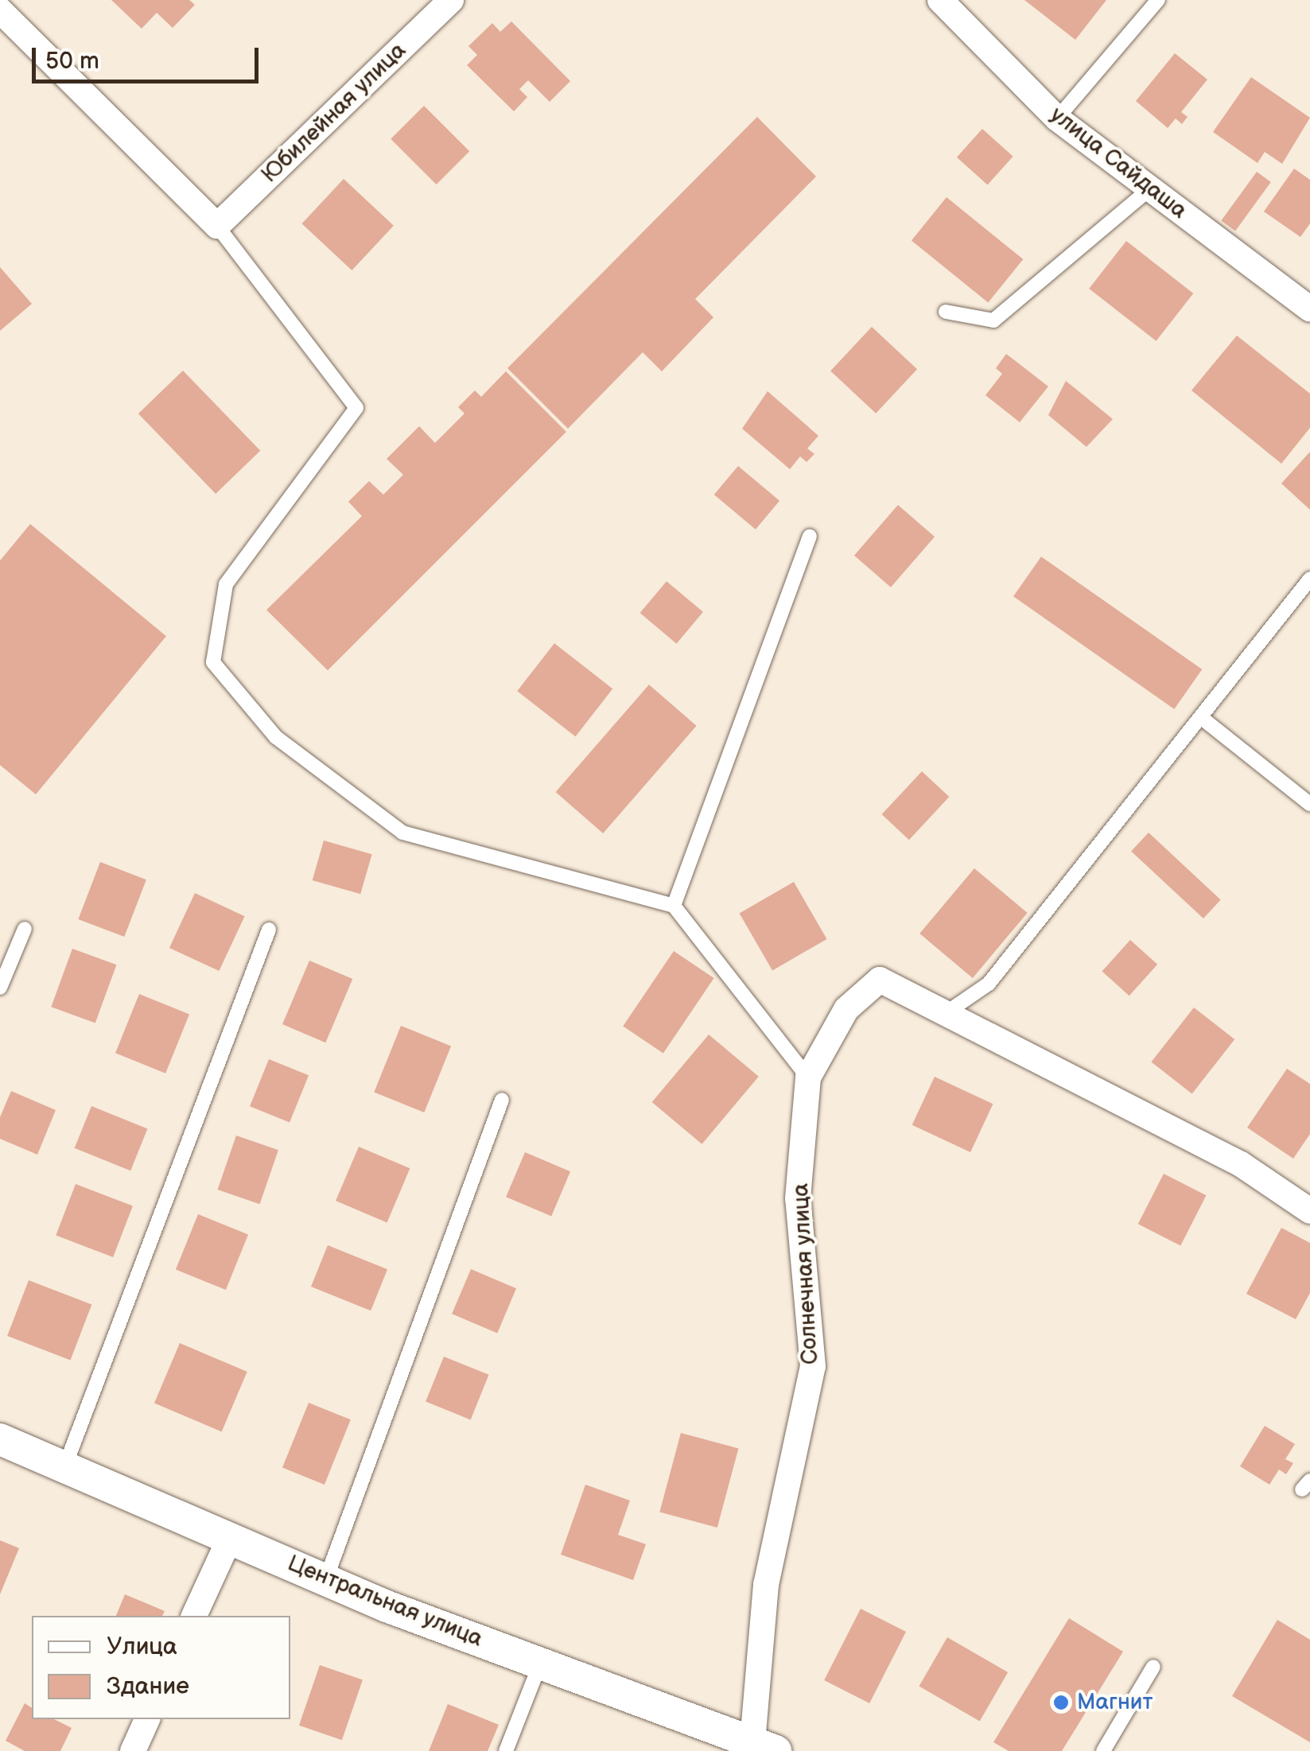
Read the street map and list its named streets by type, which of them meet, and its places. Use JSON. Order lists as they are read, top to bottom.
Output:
{
  "streets": {
    "street": [
      "Юбилейная улица",
      "улица Сайдаша",
      "Солнечная улица",
      "Центральная улица"
    ]
  },
  "crossings": [
    ["Солнечная улица", "Центральная улица"]
  ],
  "places": ["Магнит"],
  "legend": ["Улица", "Здание"],
  "scale_bar": "50 m"
}
